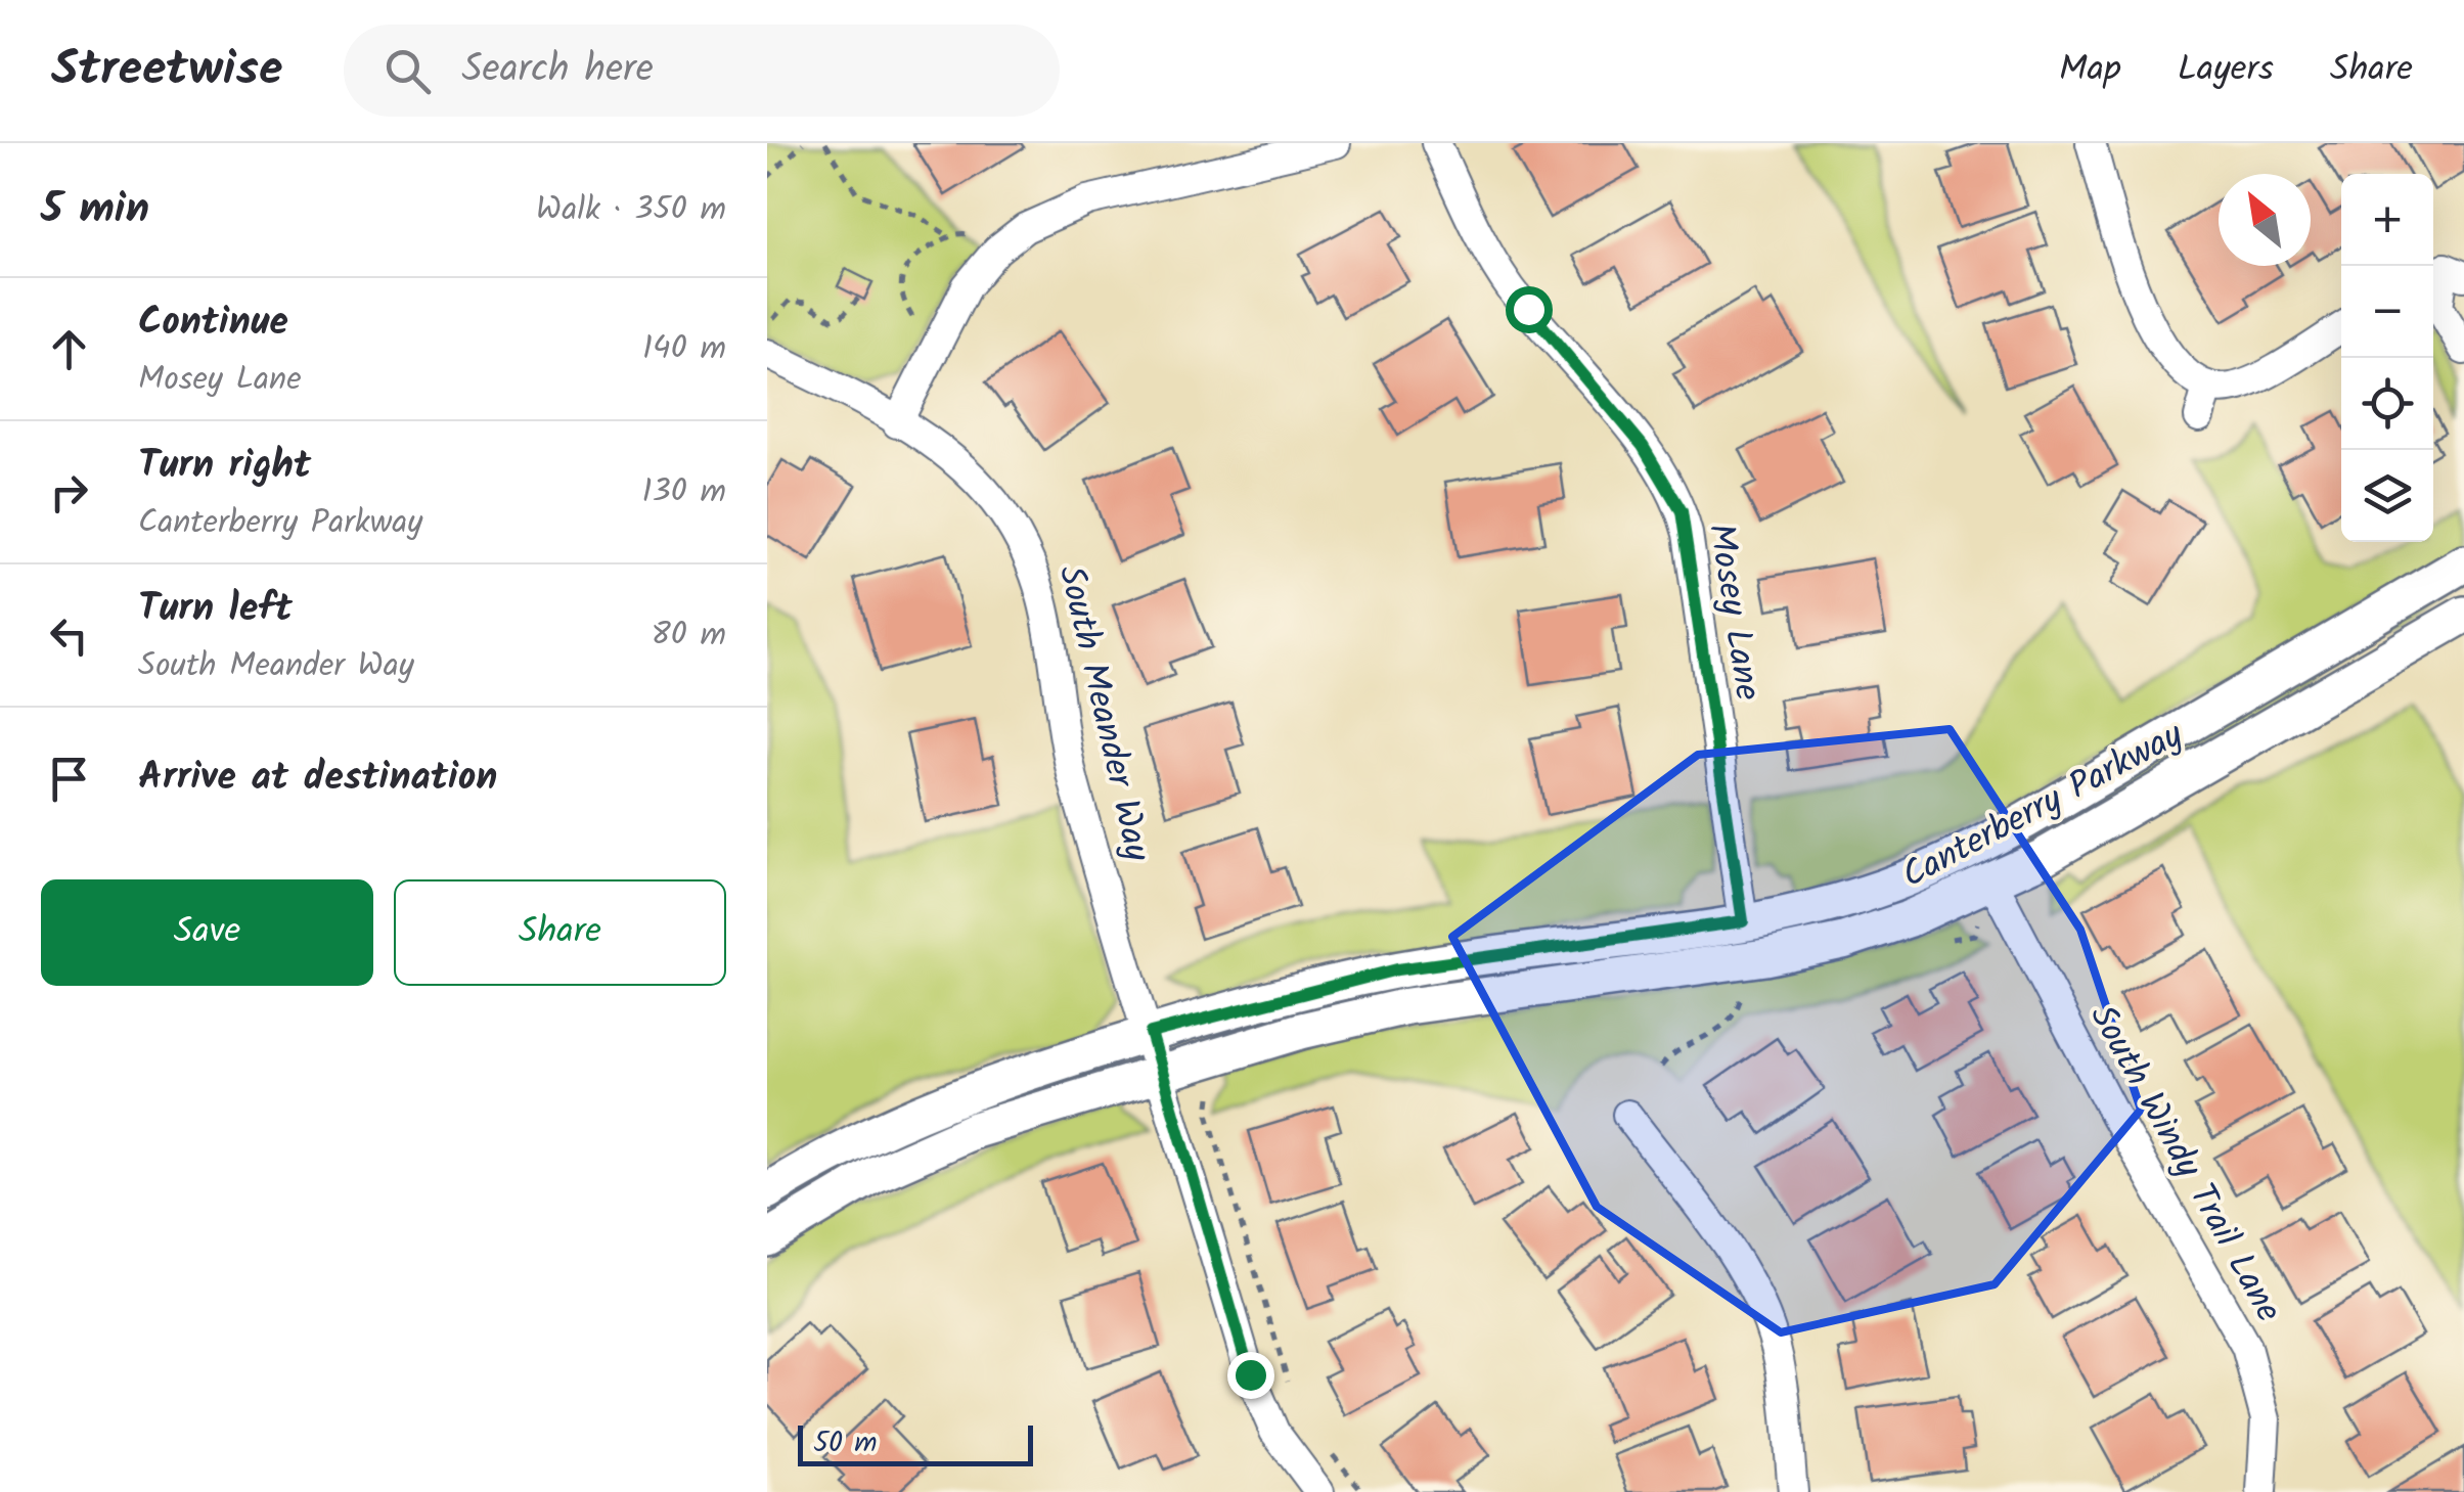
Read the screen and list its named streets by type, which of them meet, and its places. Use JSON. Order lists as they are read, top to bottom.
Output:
{
  "streets": {
    "street": [
      "Mosey Lane",
      "South Meander Way",
      "Canterberry Parkway",
      "South Windy Trail Lane"
    ]
  },
  "crossings": [
    ["Mosey Lane", "Canterberry Parkway"],
    ["South Meander Way", "Canterberry Parkway"],
    ["Canterberry Parkway", "South Windy Trail Lane"]
  ],
  "scale_bar": "50 m",
  "north": "top left",
  "page": {
    "header": "Streetwise",
    "search": "Search here",
    "nav": ["Map", "Layers", "Share"],
    "heading": ["5 min", "Walk · 350 m"],
    "map_buttons": ["+", "−"],
    "list": [
      ["Continue", "Mosey Lane", "140 m"],
      ["Turn right", "Canterberry Parkway", "130 m"],
      ["Turn left", "South Meander Way", "80 m"],
      "Arrive at destination"
    ],
    "buttons": ["Save", "Share"],
    "scale": "50 m"
  }
}
